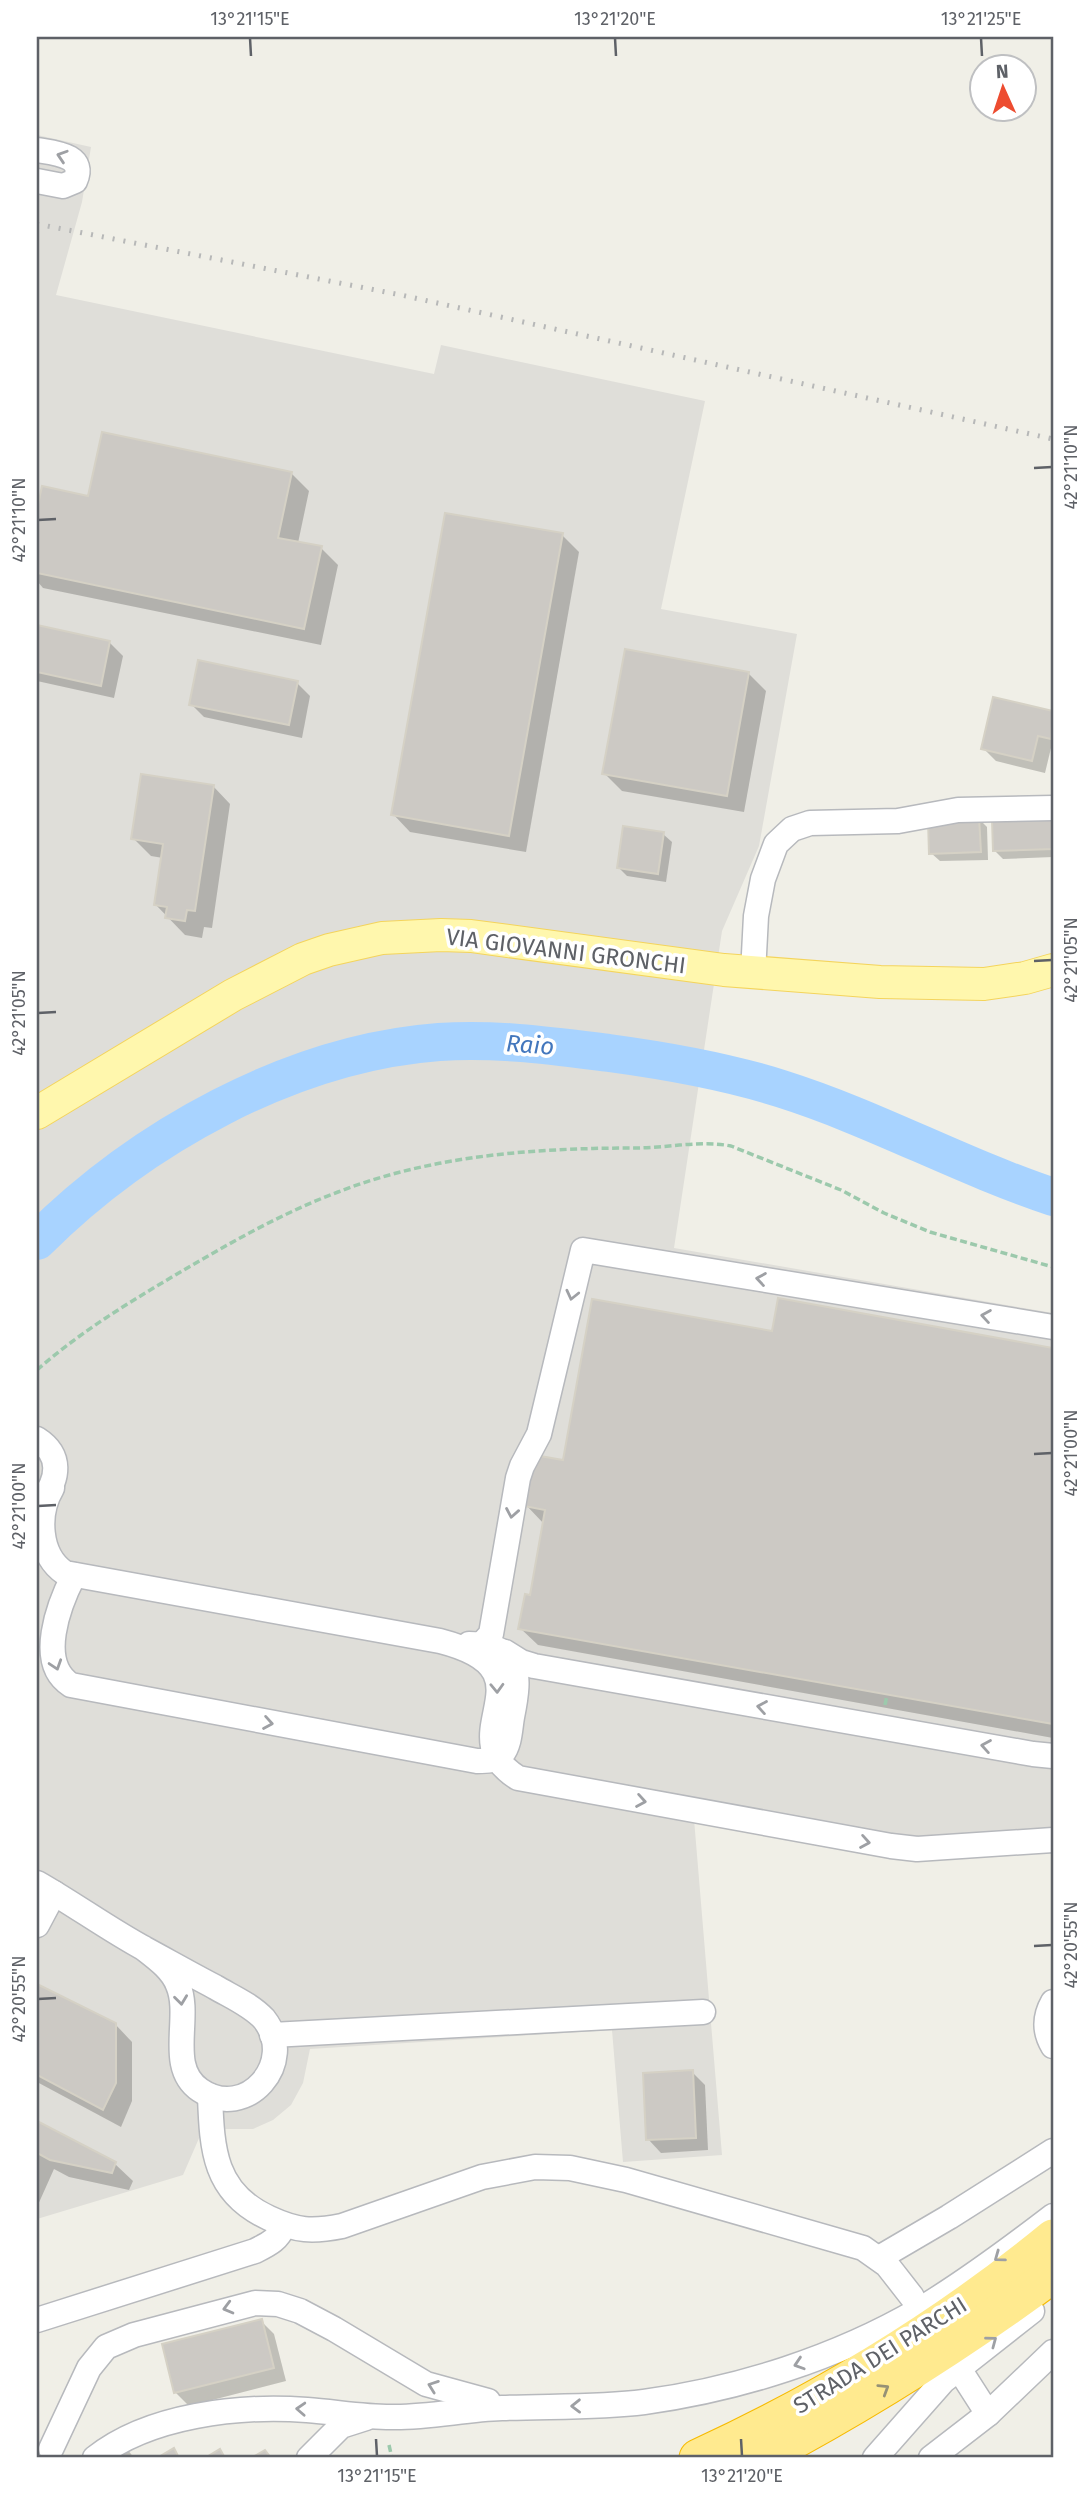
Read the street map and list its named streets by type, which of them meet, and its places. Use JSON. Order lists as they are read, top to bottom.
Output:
{
  "streets": {
    "highway": ["STRADA DEI PARCHI"],
    "main road": ["VIA GIOVANNI GRONCHI"]
  },
  "water": ["Raio"],
  "north": "top",
  "coordinates": [
    "13°21'15\"E",
    "13°21'20\"E",
    "13°21'25\"E",
    "42°21'10\"N",
    "42°21'05\"N",
    "42°21'00\"N",
    "42°20'55\"N"
  ]
}
